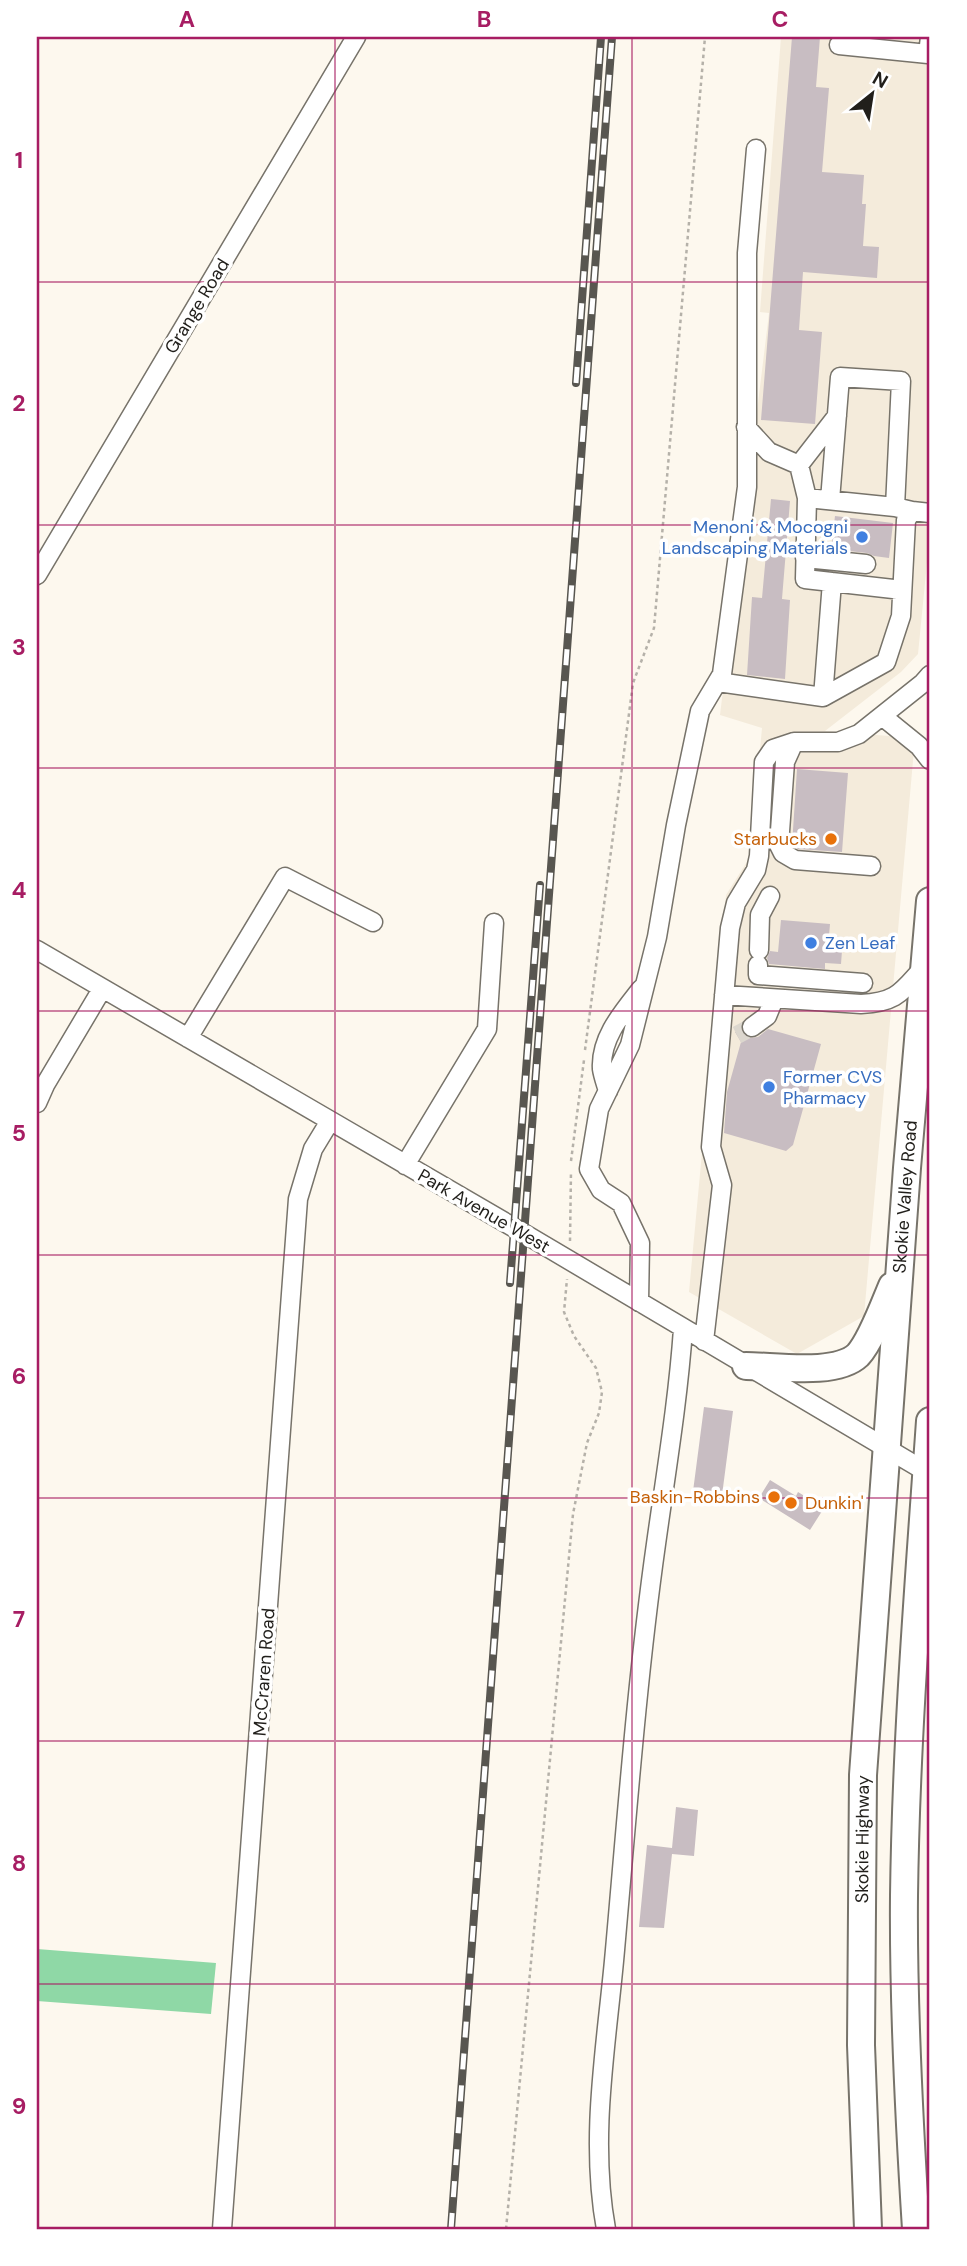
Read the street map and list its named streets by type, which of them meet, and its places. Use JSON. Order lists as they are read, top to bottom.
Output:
{
  "streets": {
    "highway": ["Skokie Valley Road", "Skokie Highway"],
    "street": ["Grange Road", "Park Avenue West", "McCraren Road"]
  },
  "crossings": [
    ["Skokie Valley Road", "Park Avenue West"],
    ["Skokie Valley Road", "Skokie Highway"],
    ["Park Avenue West", "McCraren Road"],
    ["Park Avenue West", "Skokie Highway"]
  ],
  "places": [
    "Menoni & Mocogni Landscaping Materials",
    "Starbucks",
    "Zen Leaf",
    "Former CVS Pharmacy",
    "Baskin-Robbins",
    "Dunkin'"
  ],
  "north": "top right",
  "grid": {
    "columns": ["A", "B", "C"],
    "rows": [
      "1",
      "2",
      "3",
      "4",
      "5",
      "6",
      "7",
      "8",
      "9"
    ]
  }
}
